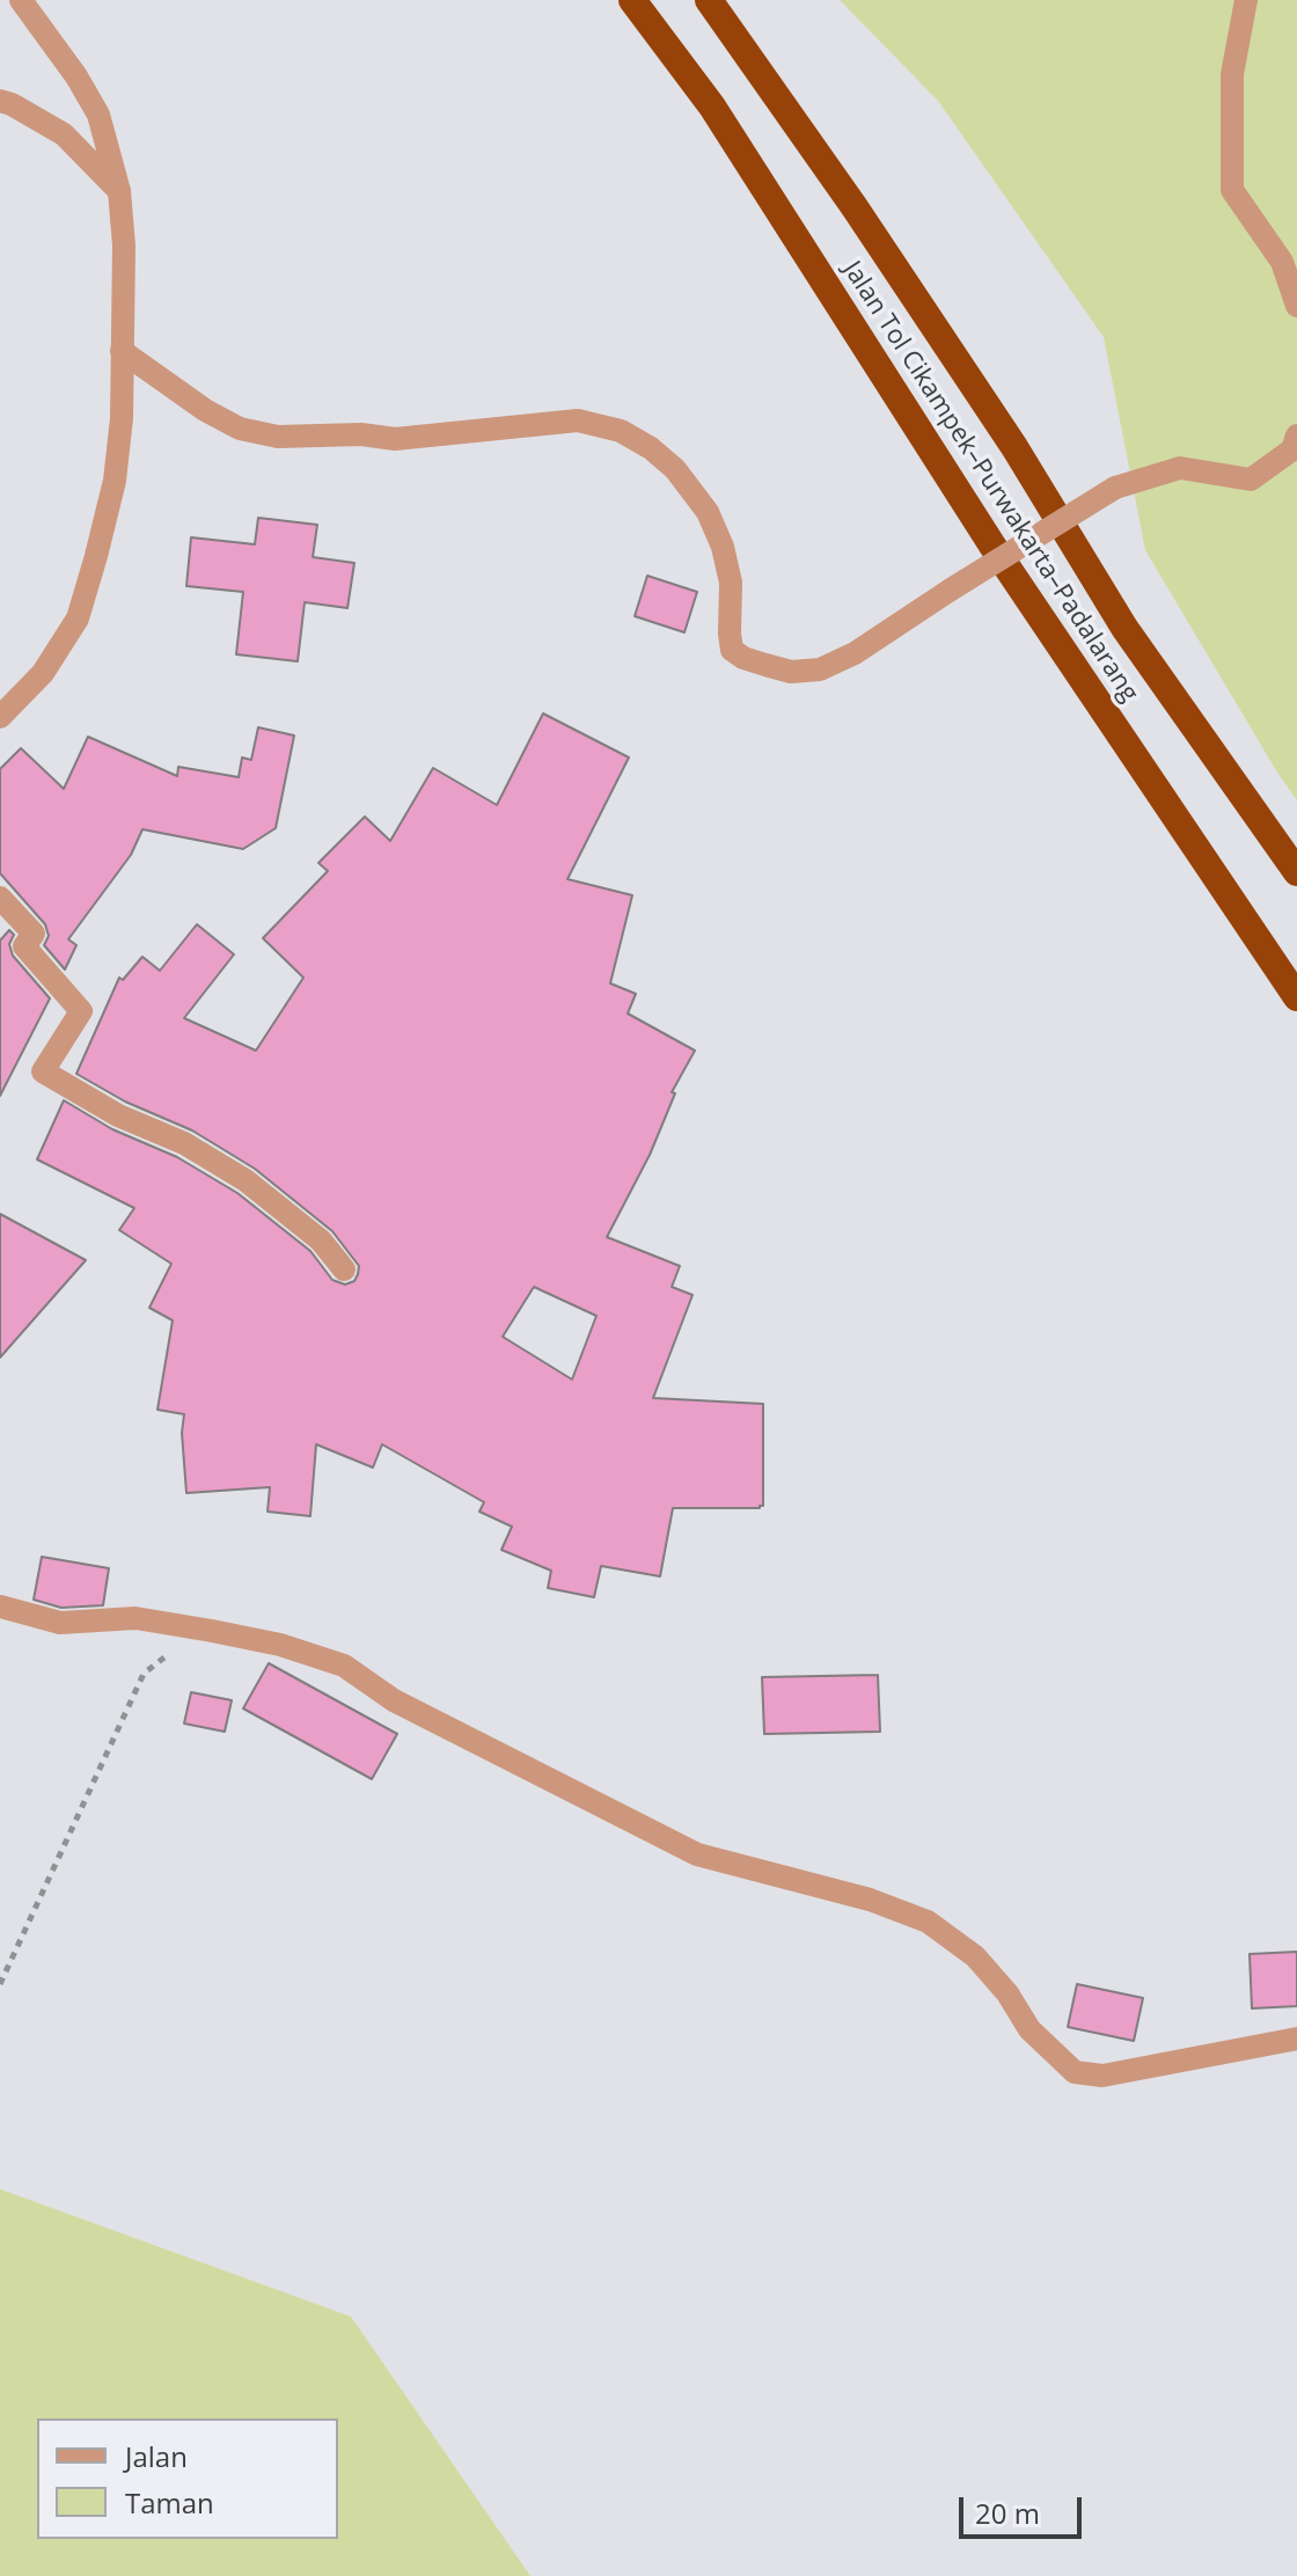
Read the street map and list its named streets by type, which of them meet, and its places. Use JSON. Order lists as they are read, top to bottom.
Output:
{
  "streets": {
    "highway": ["Jalan Tol Cikampek–Purwakarta–Padalarang"]
  },
  "legend": ["Jalan", "Taman"],
  "scale_bar": "20 m"
}
